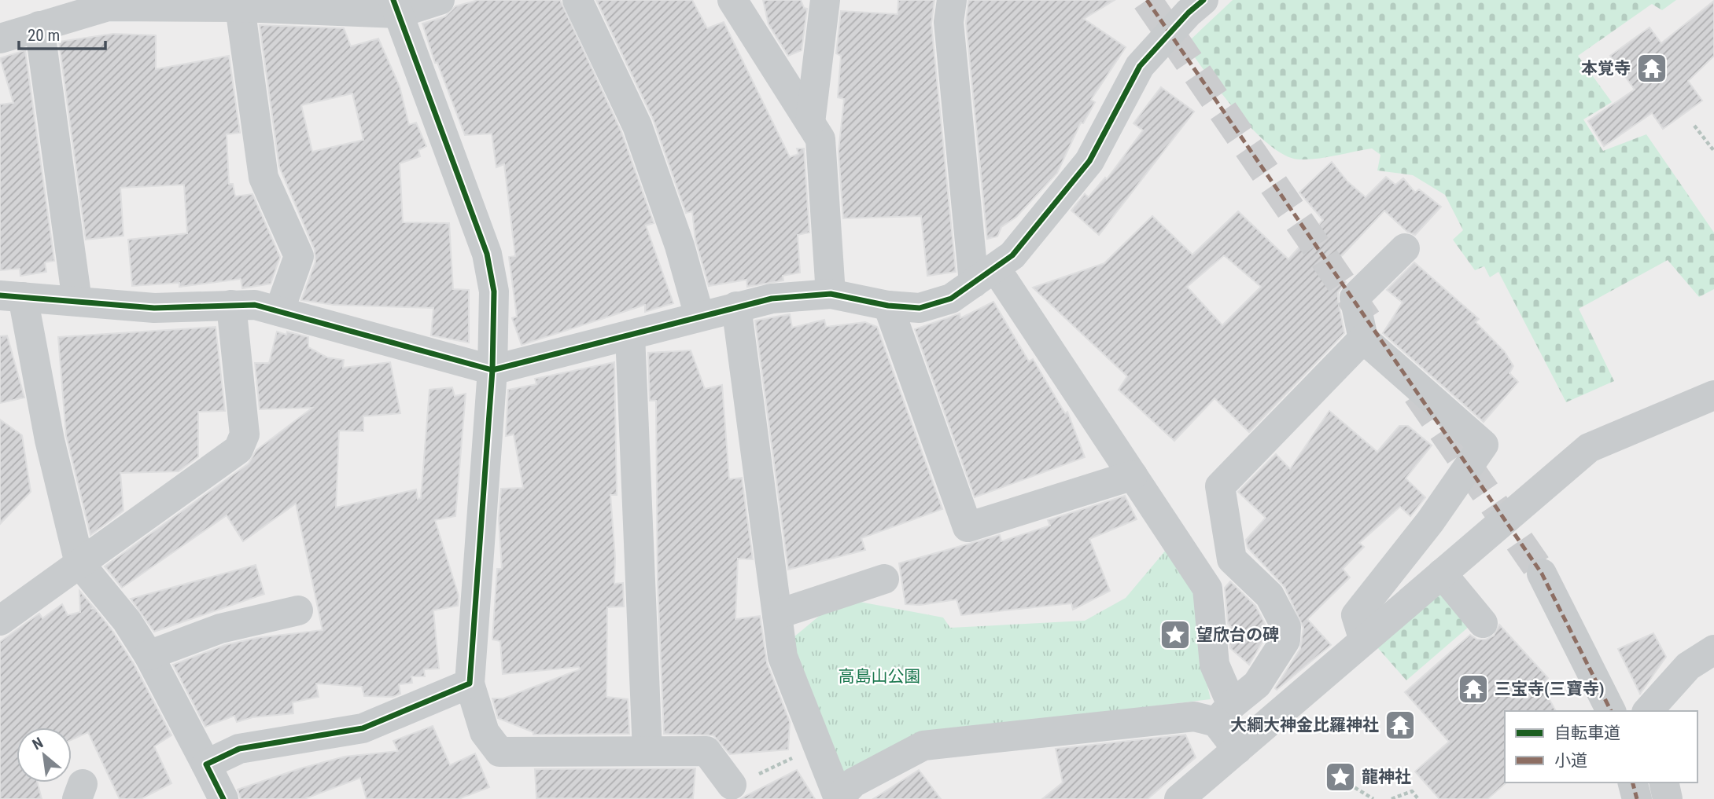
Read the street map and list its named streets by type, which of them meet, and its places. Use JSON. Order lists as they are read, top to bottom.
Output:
{
  "parks": ["高島山公園"],
  "places": {
    "temple": ["本覚寺", "三宝寺(三寶寺)", "大綱大神金比羅神社"],
    "place": ["望欣台の碑", "龍神社"]
  },
  "legend": ["自転車道", "小道"],
  "scale_bar": "20 m",
  "north": "top left"
}
